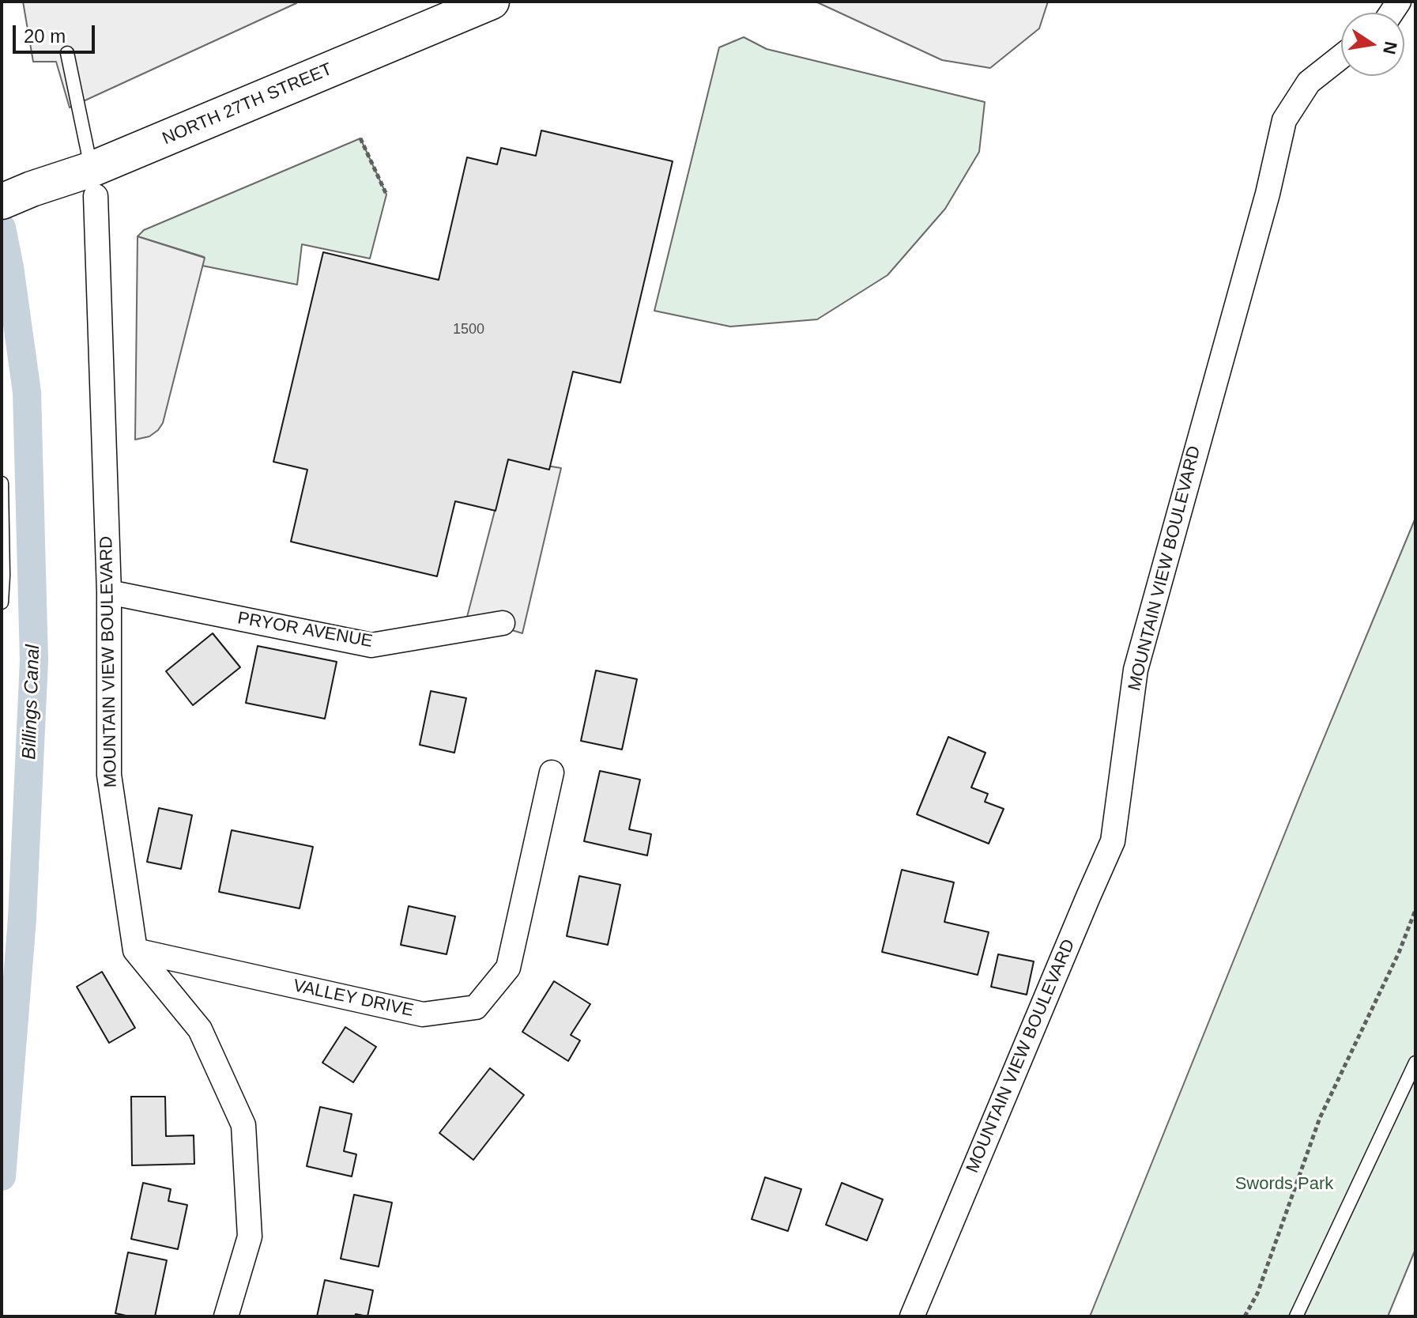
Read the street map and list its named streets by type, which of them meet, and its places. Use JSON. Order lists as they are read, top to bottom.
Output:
{
  "streets": {
    "main road": ["NORTH 27TH STREET"],
    "street": ["MOUNTAIN VIEW BOULEVARD", "PRYOR AVENUE", "VALLEY DRIVE"]
  },
  "crossings": [
    ["NORTH 27TH STREET", "MOUNTAIN VIEW BOULEVARD"],
    ["MOUNTAIN VIEW BOULEVARD", "PRYOR AVENUE"],
    ["MOUNTAIN VIEW BOULEVARD", "VALLEY DRIVE"]
  ],
  "water": ["Billings Canal"],
  "parks": ["Swords Park"],
  "house_numbers": ["1500"],
  "scale_bar": "20 m",
  "north": "right"
}
